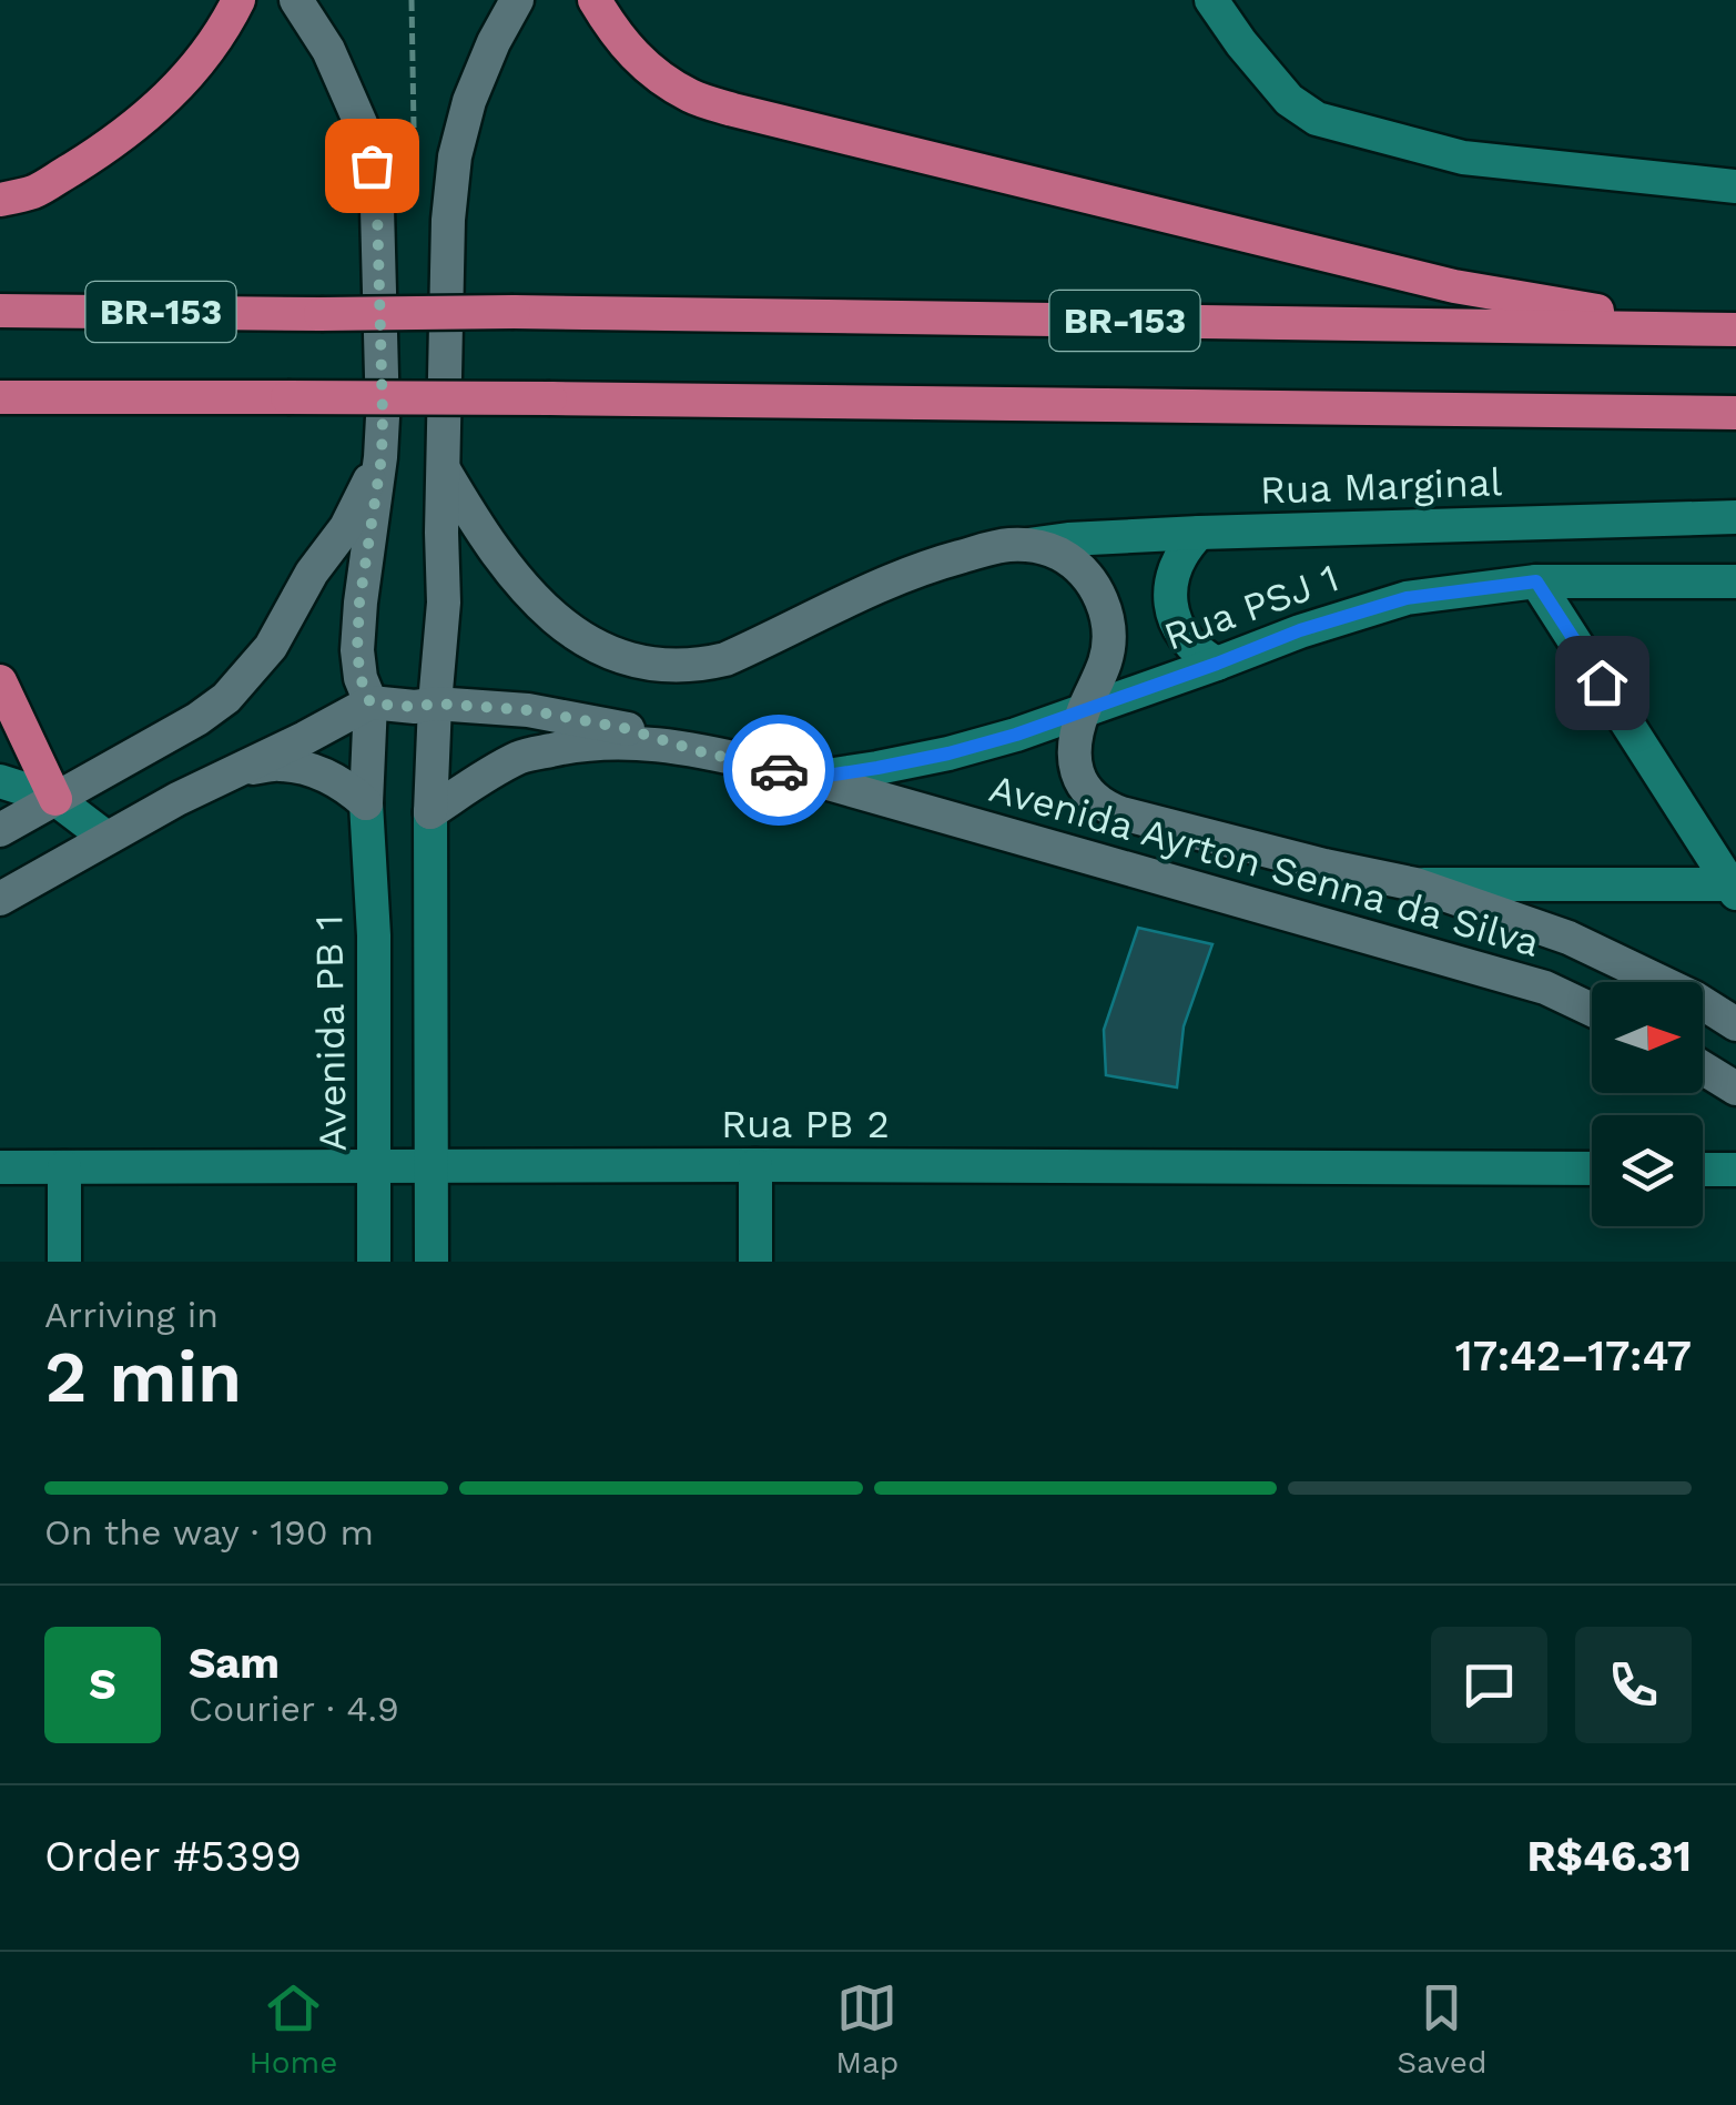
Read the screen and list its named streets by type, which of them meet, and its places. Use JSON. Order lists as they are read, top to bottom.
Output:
{
  "streets": {
    "highway": ["BR-153"],
    "main road": ["Avenida Ayrton Senna da Silva"],
    "street": [
      "Rua Marginal",
      "Rua PSJ 1",
      "Avenida PB 1",
      "Rua PB 2"
    ]
  },
  "crossings": [
    ["Rua Marginal", "Avenida Ayrton Senna da Silva"],
    ["Rua PSJ 1", "Avenida Ayrton Senna da Silva"],
    ["Avenida PB 1", "Rua PB 2"]
  ],
  "north": "right",
  "page": {
    "heading": ["2 min", "Arriving in", "17:42–17:47"],
    "panel": [
      "Sam",
      "Courier · 4.9",
      "Order #5399",
      "R$46.31"
    ],
    "bar": "On the way · 190 m",
    "round": "S",
    "tabs": ["Home", "Map", "Saved"]
  }
}
